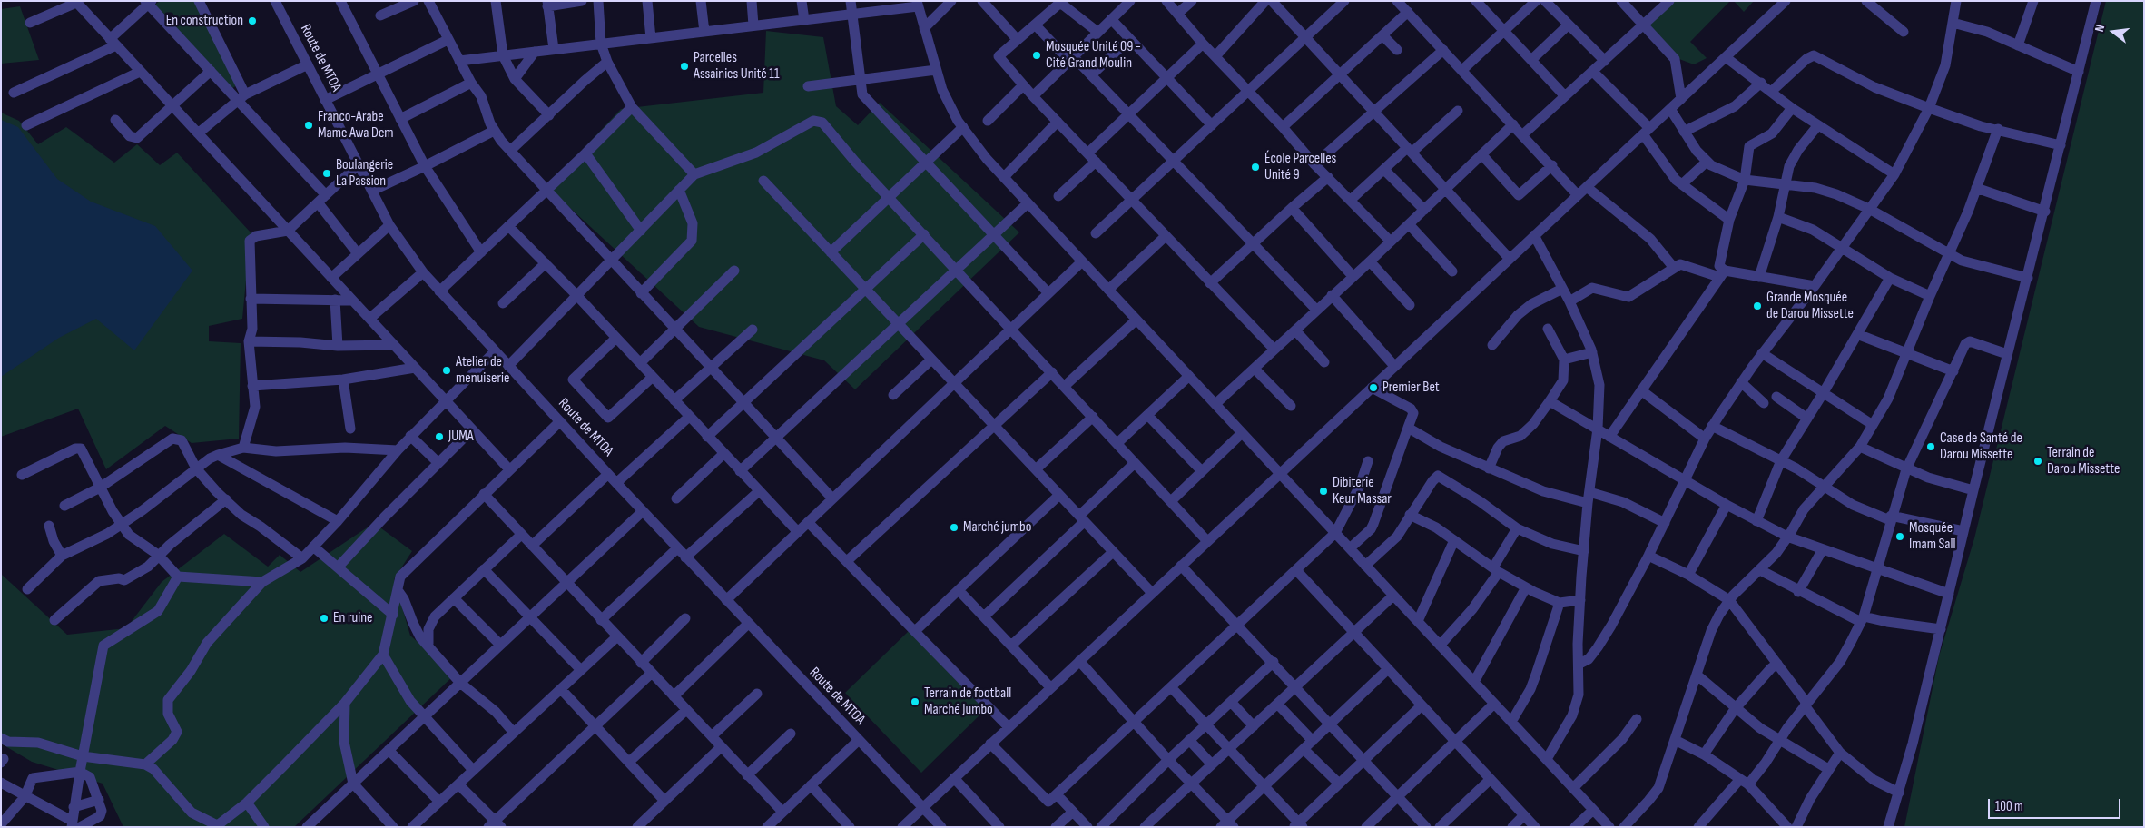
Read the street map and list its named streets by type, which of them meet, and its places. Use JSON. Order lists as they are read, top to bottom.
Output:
{
  "streets": {
    "street": ["Route de MTOA"]
  },
  "places": [
    "En construction",
    "Mosquée Unité 09 - Cité Grand Moulin",
    "Parcelles Assainies Unité 11",
    "Franco-Arabe Mame Awa Dem",
    "École Parcelles Unité 9",
    "Boulangerie La Passion",
    "Grande Mosquée de Darou Missette",
    "Atelier de menuiserie",
    "Premier Bet",
    "JUMA",
    "Case de Santé de Darou Missette",
    "Terrain de Darou Missette",
    "Dibiterie Keur Massar",
    "Marché jumbo",
    "Mosquée Imam Sall",
    "En ruine",
    "Terrain de football Marché Jumbo"
  ],
  "scale_bar": "100 m",
  "north": "left"
}
